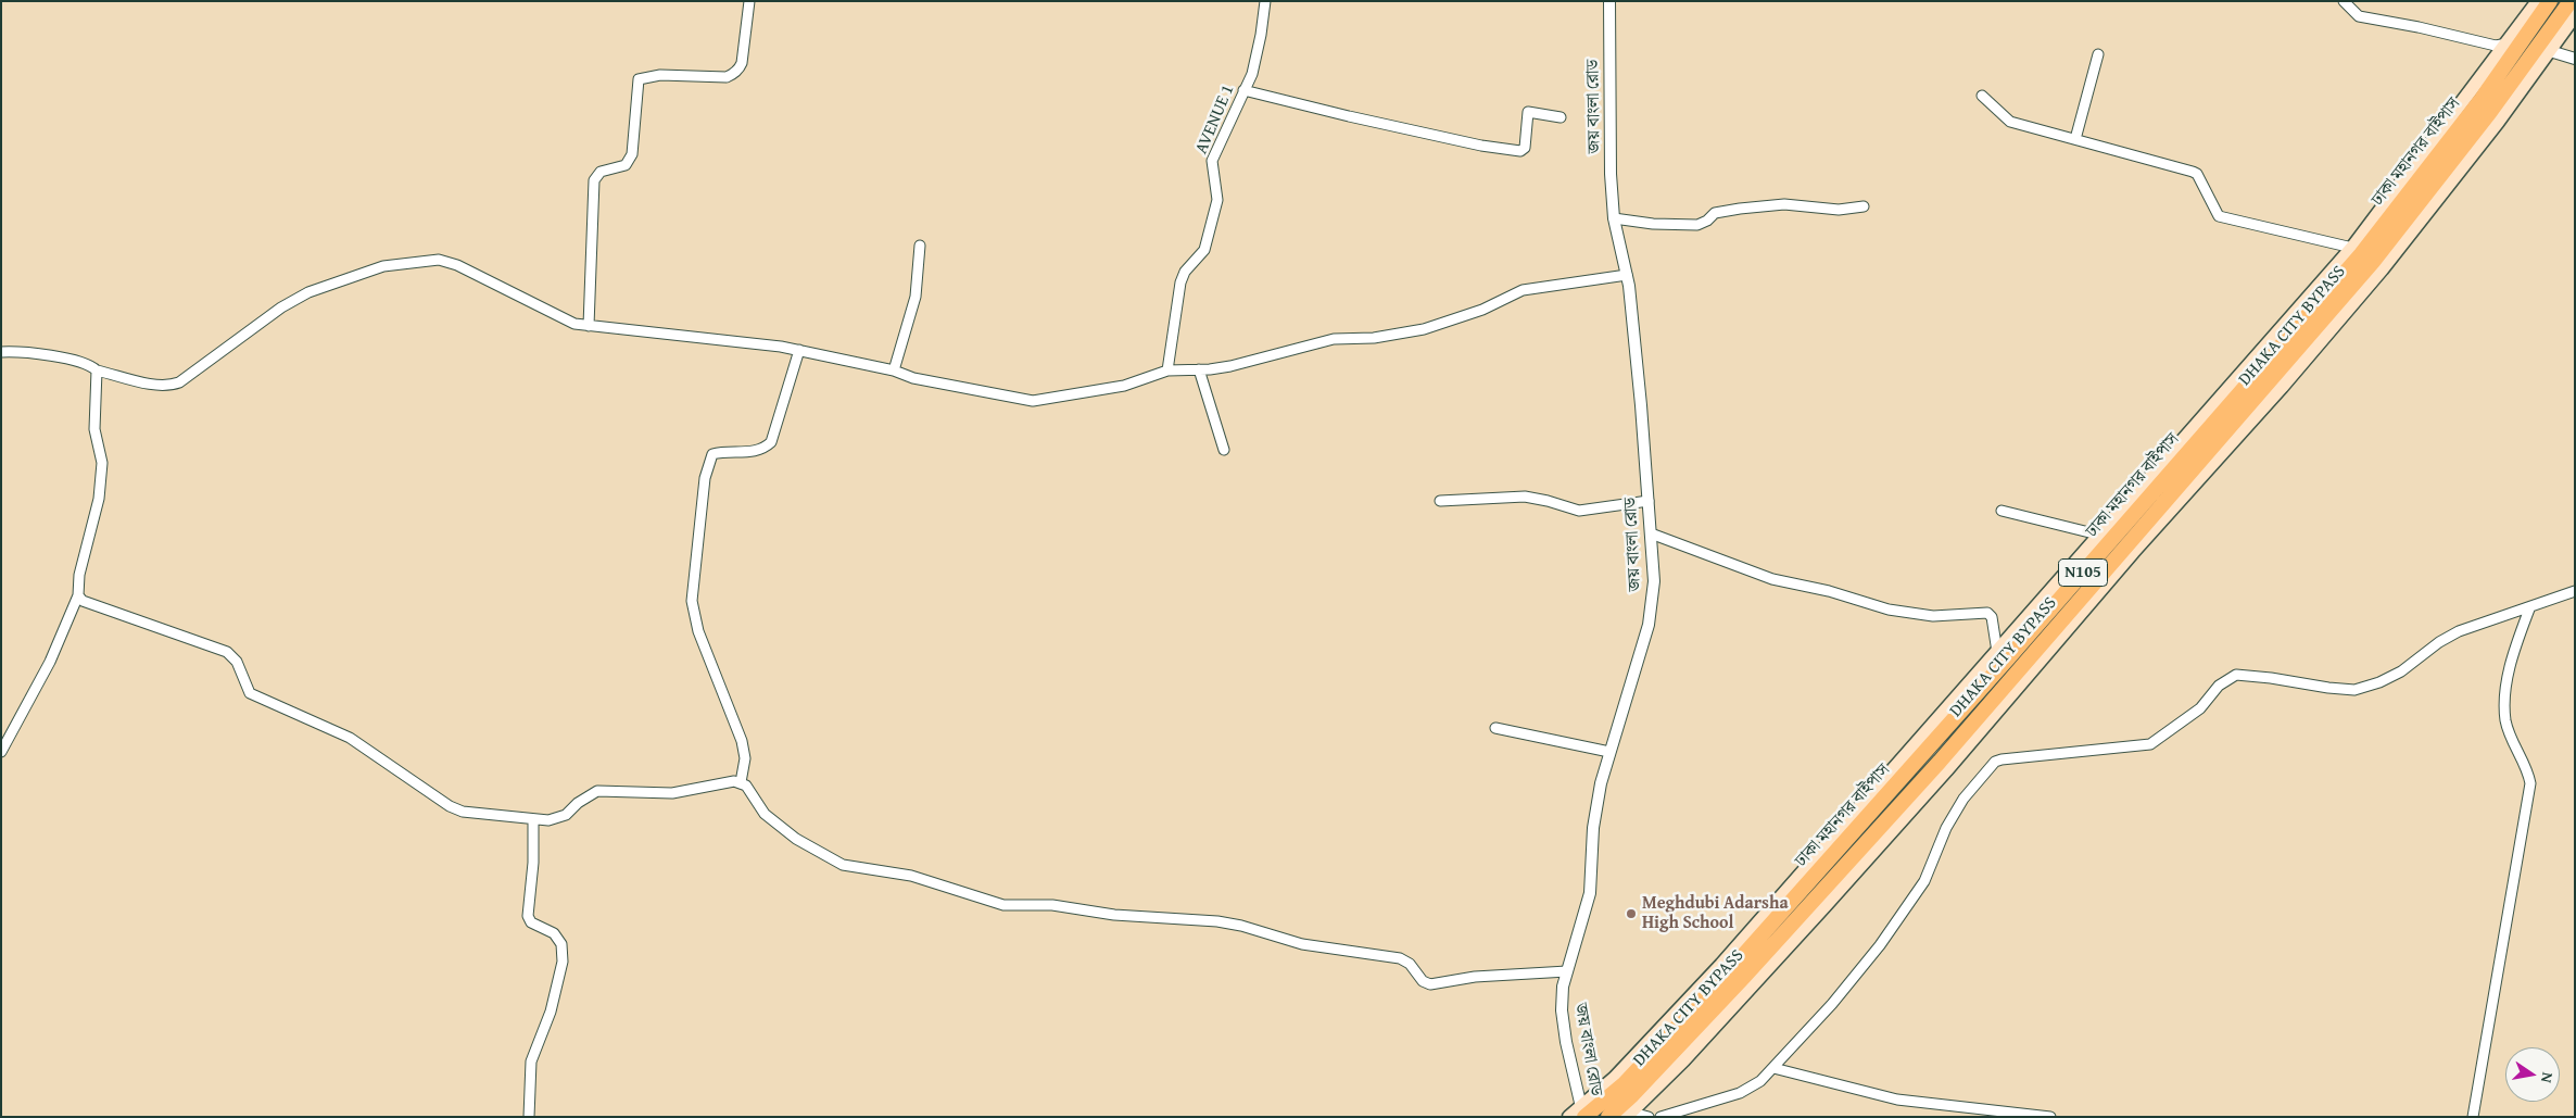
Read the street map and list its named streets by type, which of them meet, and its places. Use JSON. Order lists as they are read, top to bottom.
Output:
{
  "streets": {
    "highway": ["ঢাকা মহানগর বাইপাস", "DHAKA CITY BYPASS", "N105"],
    "street": ["জয় বাংলা রোড", "AVENUE 1"]
  },
  "crossings": [
    ["জয় বাংলা রোড", "ঢাকা মহানগর বাইপাস"]
  ],
  "places": ["Meghdubi Adarsha High School"],
  "north": "right"
}
